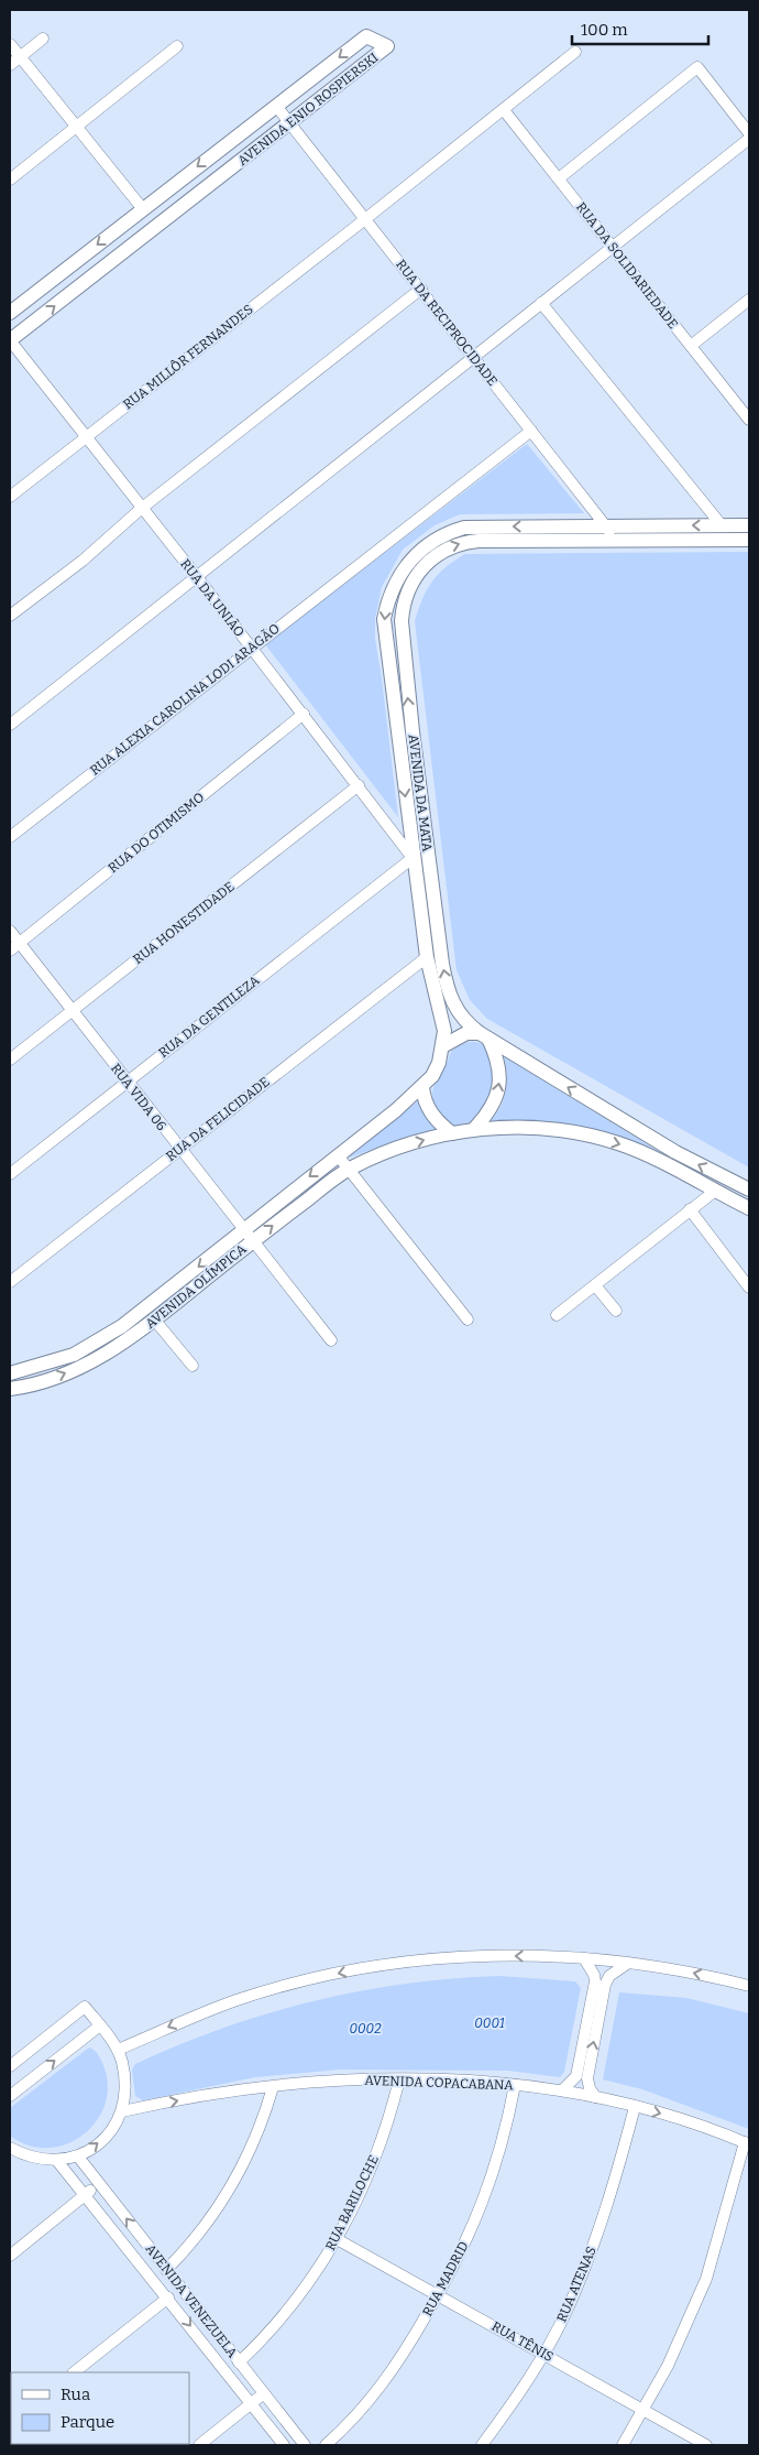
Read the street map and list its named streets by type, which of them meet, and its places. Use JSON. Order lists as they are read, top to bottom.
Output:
{
  "streets": {
    "street": [
      "AVENIDA ENIO ROSPIERSKI",
      "RUA DA SOLIDARIEDADE",
      "RUA DA RECIPROCIDADE",
      "RUA MILLÔR FERNANDES",
      "RUA DA UNIÃO",
      "RUA ALEXIA CAROLINA LODI ARAGÃO",
      "AVENIDA DA MATA",
      "RUA DO OTIMISMO",
      "RUA HONESTIDADE",
      "RUA DA GENTILEZA",
      "RUA VIDA 06",
      "RUA DA FELICIDADE",
      "AVENIDA OLÍMPICA",
      "AVENIDA COPACABANA",
      "RUA BARILOCHE",
      "RUA MADRID",
      "RUA ATENAS",
      "AVENIDA VENEZUELA",
      "RUA TÊNIS"
    ]
  },
  "crossings": [
    ["AVENIDA ENIO ROSPIERSKI", "RUA DA RECIPROCIDADE"],
    ["AVENIDA ENIO ROSPIERSKI", "RUA DA UNIÃO"],
    ["RUA DA SOLIDARIEDADE", "RUA MILLÔR FERNANDES"],
    ["RUA DA RECIPROCIDADE", "RUA MILLÔR FERNANDES"],
    ["RUA DA RECIPROCIDADE", "RUA ALEXIA CAROLINA LODI ARAGÃO"],
    ["RUA DA RECIPROCIDADE", "AVENIDA DA MATA"],
    ["RUA MILLÔR FERNANDES", "RUA DA UNIÃO"],
    ["RUA DA UNIÃO", "RUA ALEXIA CAROLINA LODI ARAGÃO"],
    ["RUA DA UNIÃO", "AVENIDA DA MATA"],
    ["RUA DA UNIÃO", "RUA DO OTIMISMO"],
    ["RUA DA UNIÃO", "RUA HONESTIDADE"],
    ["RUA DA UNIÃO", "RUA DA GENTILEZA"],
    ["AVENIDA DA MATA", "RUA DA GENTILEZA"],
    ["AVENIDA DA MATA", "RUA DA FELICIDADE"],
    ["AVENIDA DA MATA", "AVENIDA OLÍMPICA"],
    ["RUA DO OTIMISMO", "RUA VIDA 06"],
    ["RUA HONESTIDADE", "RUA VIDA 06"],
    ["RUA DA GENTILEZA", "RUA VIDA 06"],
    ["RUA VIDA 06", "RUA DA FELICIDADE"],
    ["RUA VIDA 06", "AVENIDA OLÍMPICA"],
    ["AVENIDA COPACABANA", "RUA BARILOCHE"],
    ["AVENIDA COPACABANA", "RUA MADRID"],
    ["AVENIDA COPACABANA", "RUA ATENAS"],
    ["RUA BARILOCHE", "AVENIDA VENEZUELA"],
    ["RUA BARILOCHE", "RUA TÊNIS"],
    ["RUA MADRID", "RUA TÊNIS"],
    ["RUA ATENAS", "RUA TÊNIS"]
  ],
  "parks": ["0001", "0002"],
  "legend": ["Rua", "Parque"],
  "scale_bar": "100 m"
}
